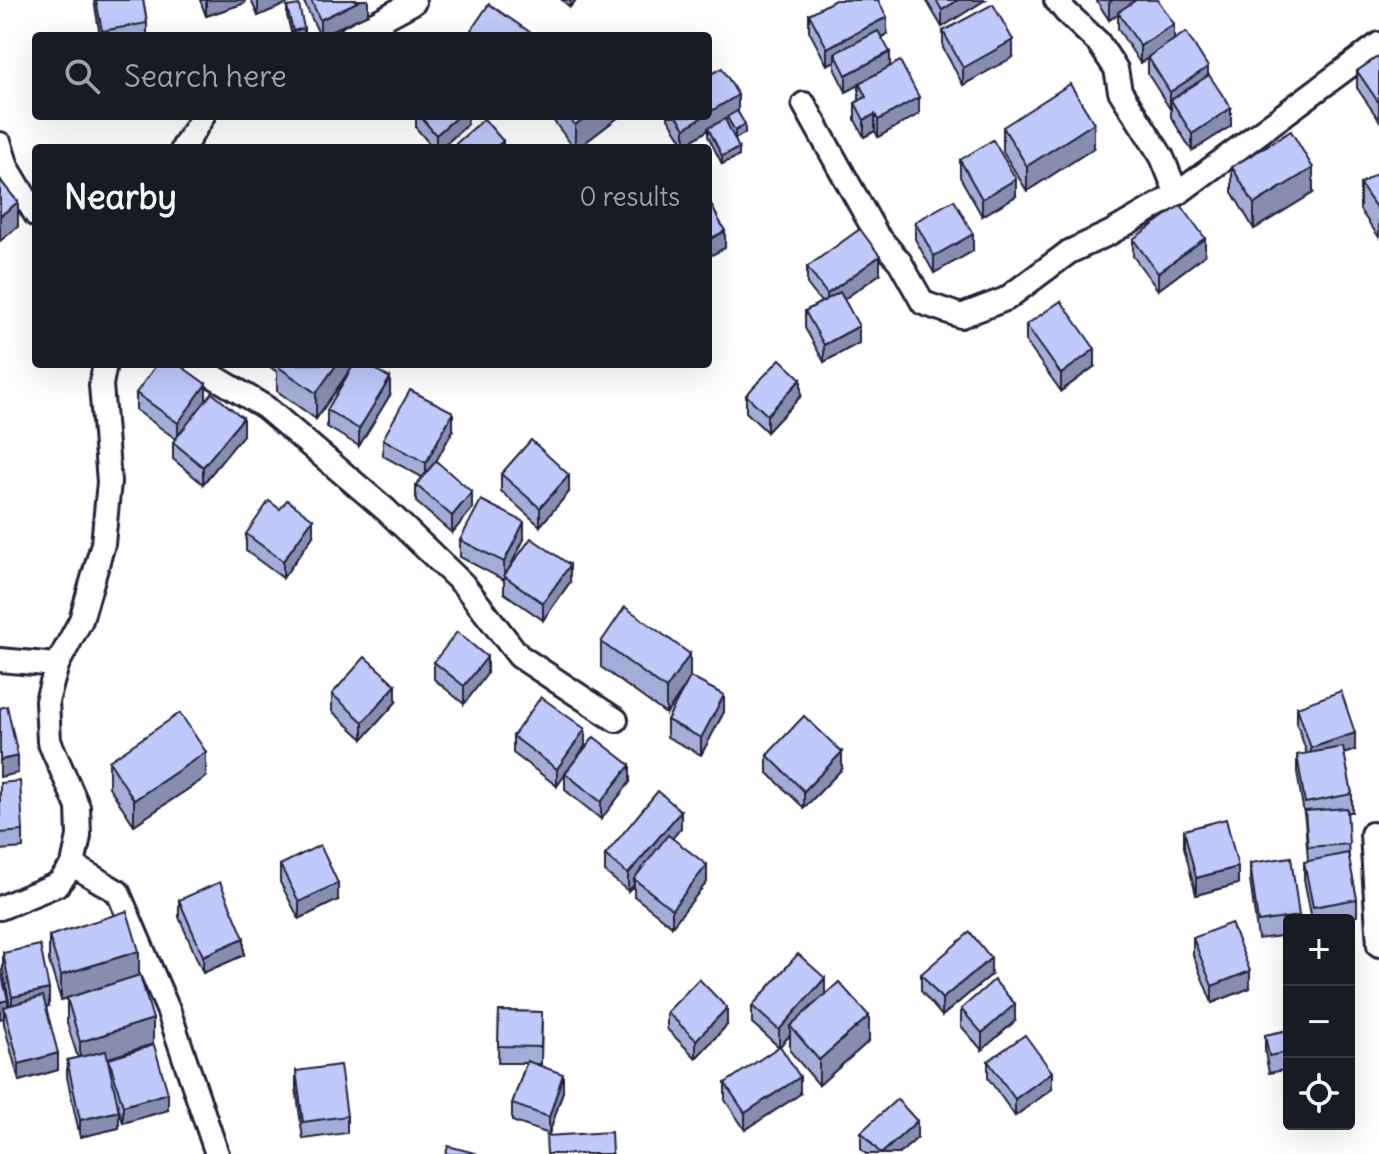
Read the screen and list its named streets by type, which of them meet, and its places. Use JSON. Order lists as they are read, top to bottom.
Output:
{
  "page": {
    "search": "Search here",
    "heading": ["Nearby", "0 results"],
    "map_buttons": ["+", "−"]
  }
}
